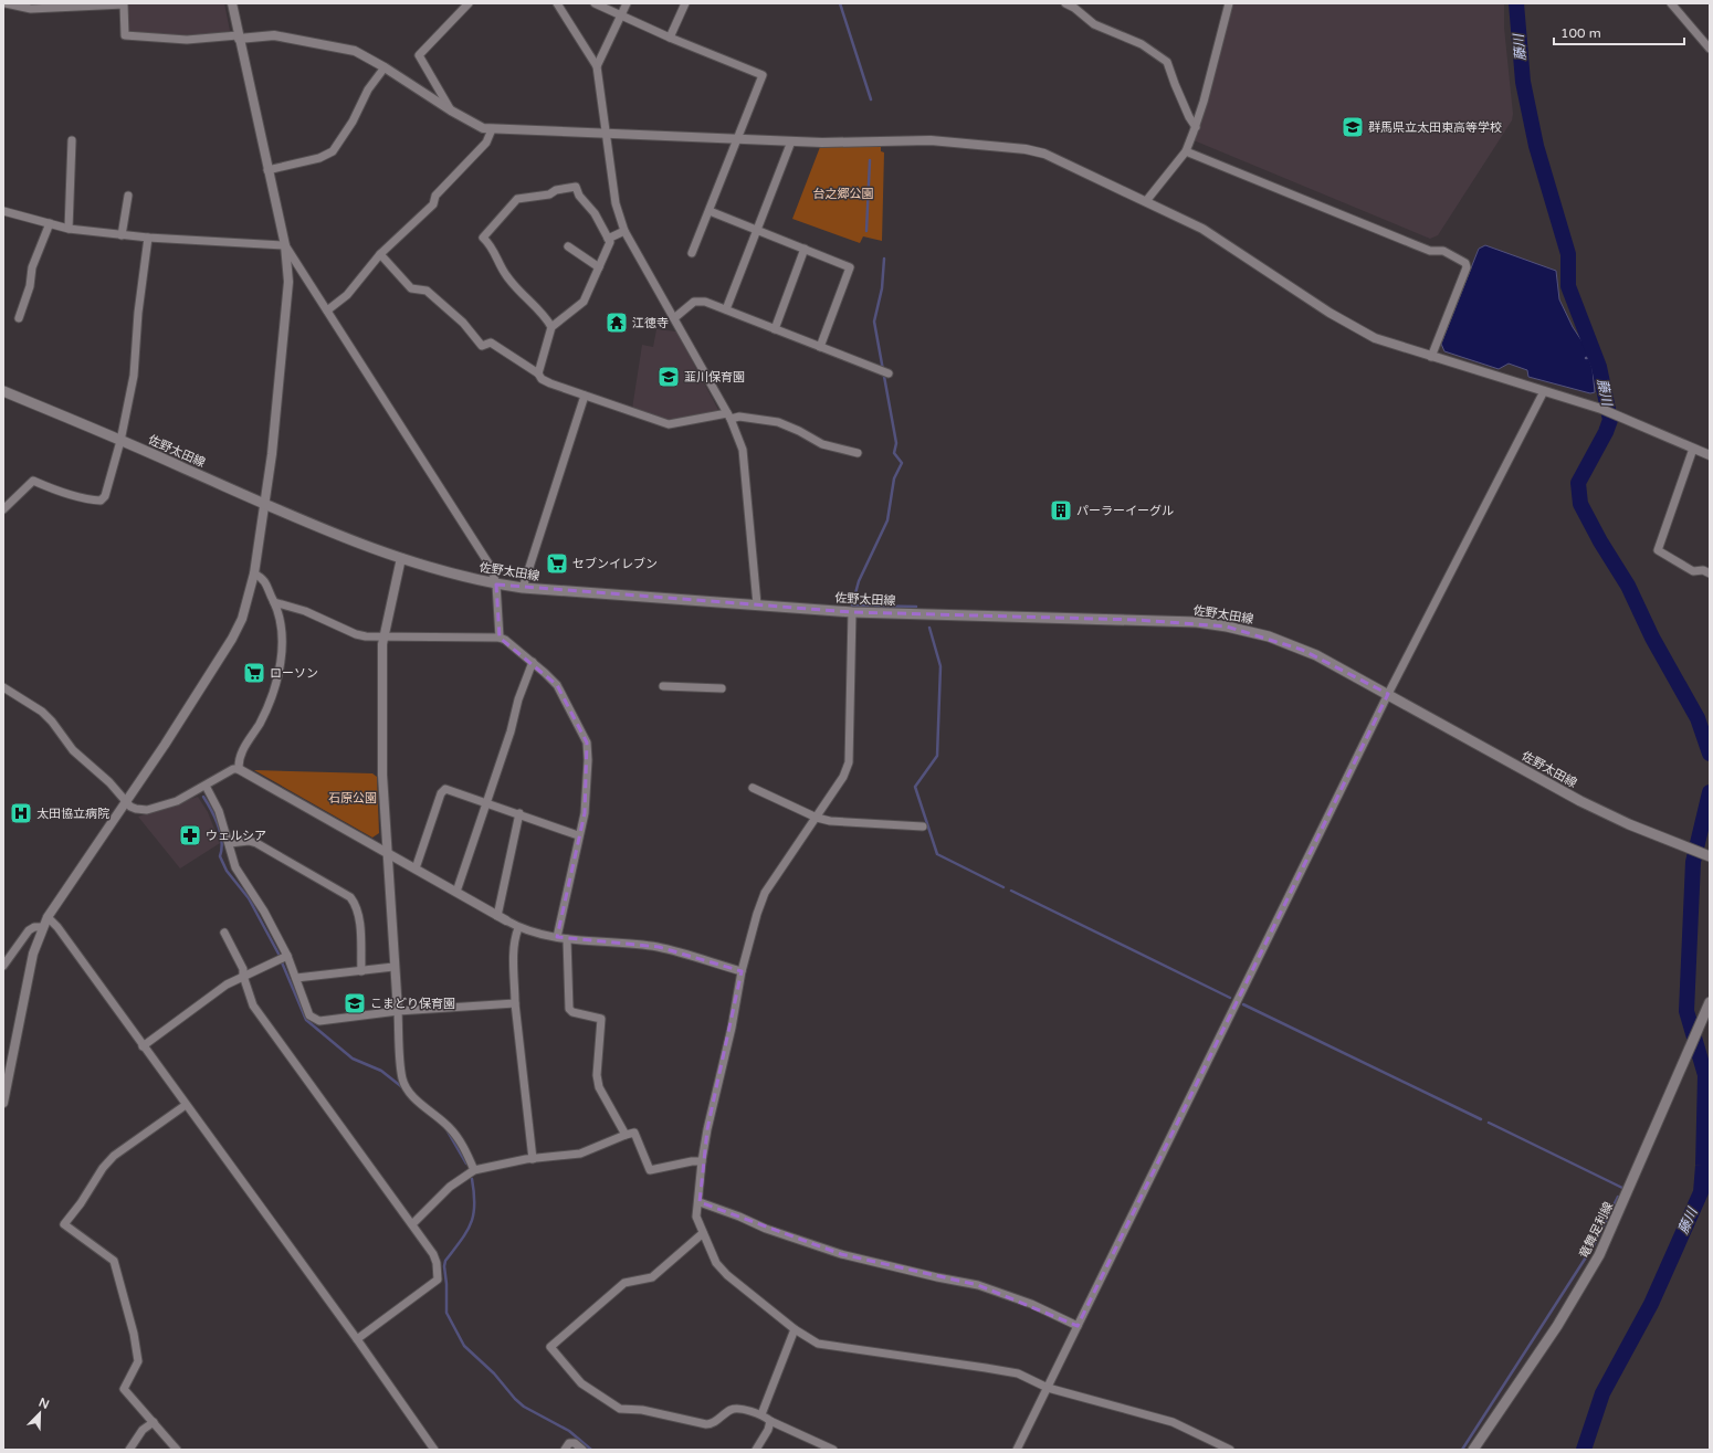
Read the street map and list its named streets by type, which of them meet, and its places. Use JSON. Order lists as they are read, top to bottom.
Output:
{
  "streets": {
    "main road": ["佐野太田線", "竜舞足利線"]
  },
  "water": ["藤川"],
  "parks": ["台之郷公園", "石原公園"],
  "places": {
    "school or university": ["群馬県立太田東高等学校", "韮川保育園", "こまどり保育園"],
    "temple": ["江徳寺"],
    "building": ["パーラーイーグル"],
    "supermarket": ["セブンイレブン", "ローソン"],
    "hospital": ["太田協立病院"],
    "pharmacy": ["ウェルシア"]
  },
  "scale_bar": "100 m",
  "north": "top right"
}
